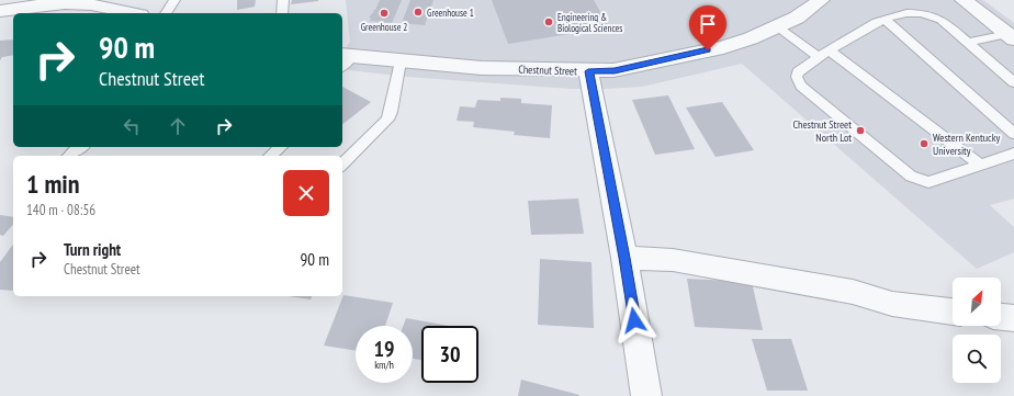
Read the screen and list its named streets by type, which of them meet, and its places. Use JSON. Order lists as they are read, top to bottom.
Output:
{
  "streets": {
    "street": ["Chestnut Street"]
  },
  "places": [
    "Greenhouse 1",
    "Greenhouse 2",
    "Engineering & Biological Sciences",
    "Chestnut Street North Lot",
    "Western Kentucky University"
  ],
  "north": "top right",
  "page": {
    "turn": ["90 m", "Chestnut Street"],
    "heading": ["1 min", "140 m · 08:56"],
    "list": [
      {
        "name": "Turn right",
        "note": "Chestnut Street",
        "value": "90 m"
      }
    ],
    "speed": "19 km/h",
    "limit": "30"
  }
}
